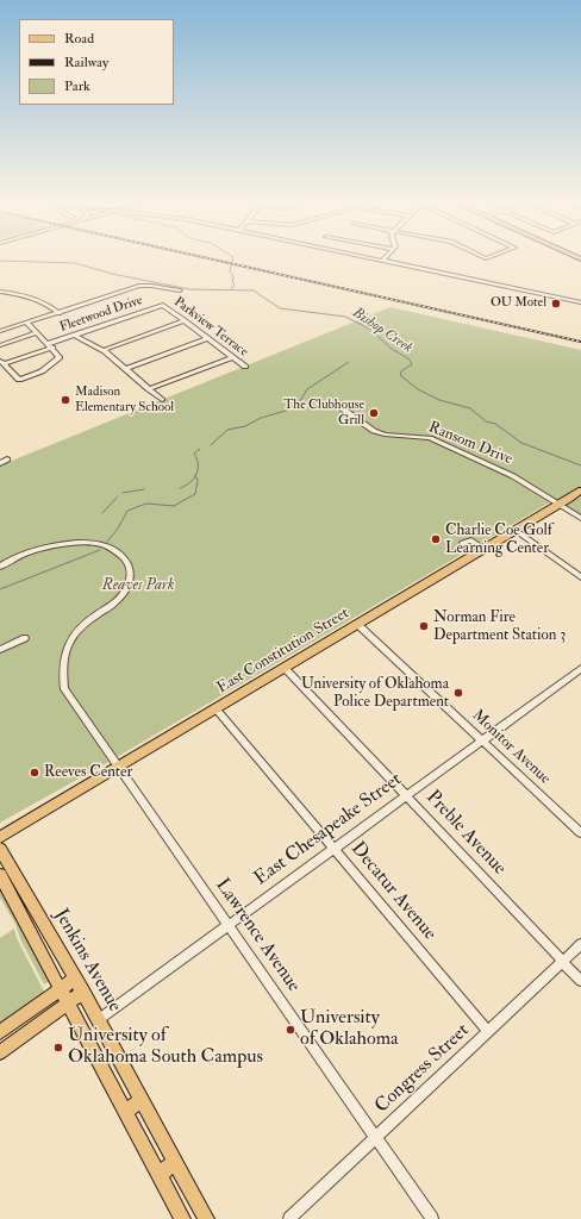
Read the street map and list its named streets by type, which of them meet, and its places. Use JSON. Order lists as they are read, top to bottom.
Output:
{
  "streets": {
    "main road": ["East Constitution Street", "Jenkins Avenue"],
    "street": [
      "Fleetwood Drive",
      "Parkview Terrace",
      "Ransom Drive",
      "Monitor Avenue",
      "East Chesapeake Street",
      "Preble Avenue",
      "Decatur Avenue",
      "Lawrence Avenue",
      "Congress Street"
    ]
  },
  "crossings": [
    ["Fleetwood Drive", "Parkview Terrace"],
    ["Ransom Drive", "East Constitution Street"],
    ["East Constitution Street", "Monitor Avenue"],
    ["East Constitution Street", "Preble Avenue"],
    ["East Constitution Street", "Decatur Avenue"],
    ["East Constitution Street", "Lawrence Avenue"],
    ["Monitor Avenue", "East Chesapeake Street"],
    ["East Chesapeake Street", "Preble Avenue"],
    ["East Chesapeake Street", "Decatur Avenue"],
    ["East Chesapeake Street", "Lawrence Avenue"],
    ["East Chesapeake Street", "Jenkins Avenue"],
    ["Preble Avenue", "Congress Street"],
    ["Decatur Avenue", "Congress Street"],
    ["Lawrence Avenue", "Congress Street"]
  ],
  "water": ["Bishop Creek"],
  "parks": ["Reaves Park"],
  "places": [
    "OU Motel",
    "Madison Elementary School",
    "The Clubhouse Grill",
    "Charlie Coe Golf Learning Center",
    "Norman Fire Department Station 3",
    "University of Oklahoma Police Department",
    "Reeves Center",
    "University of Oklahoma",
    "University of Oklahoma South Campus"
  ],
  "legend": ["Road", "Railway", "Park"]
}
